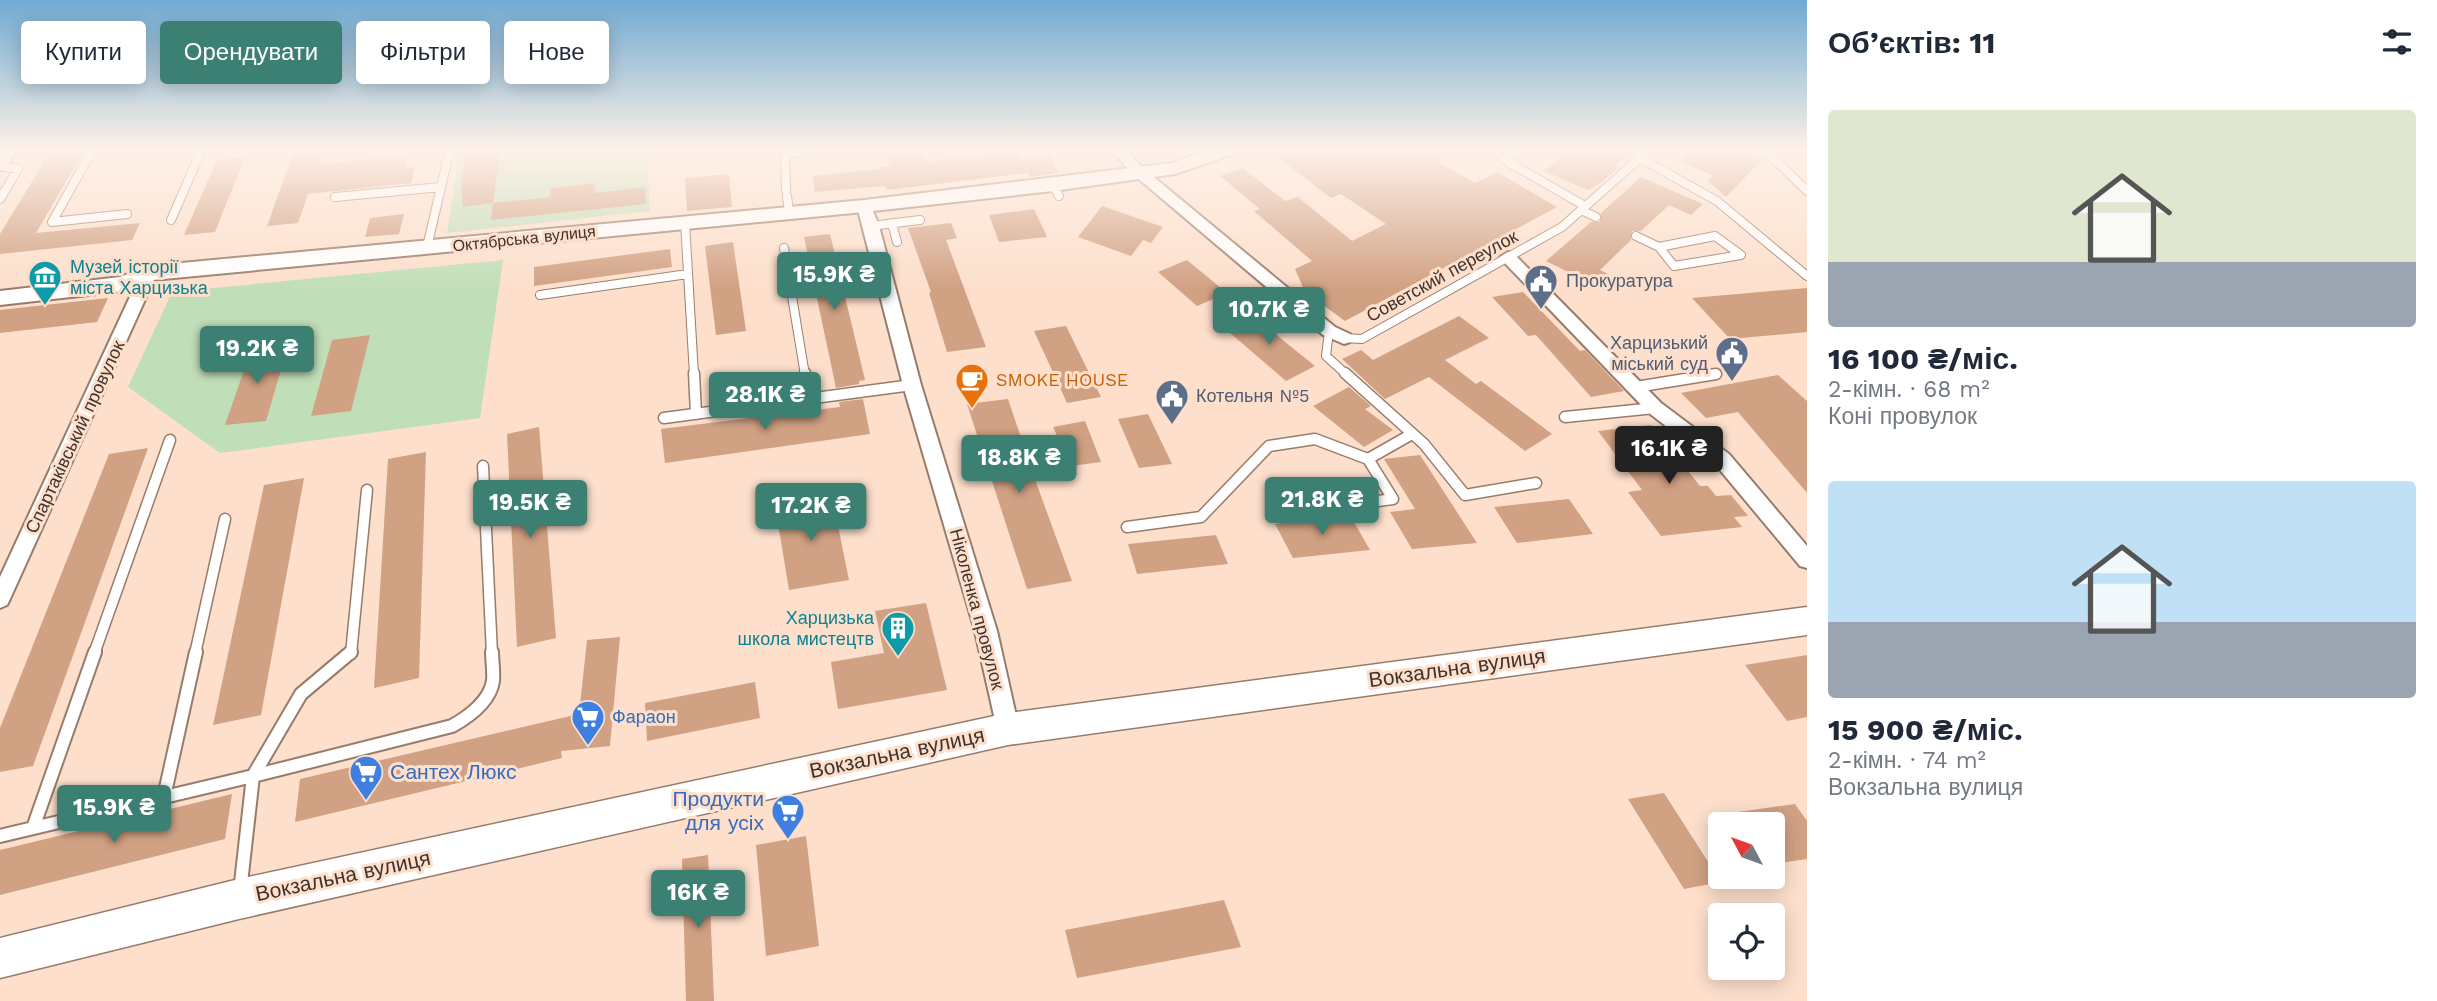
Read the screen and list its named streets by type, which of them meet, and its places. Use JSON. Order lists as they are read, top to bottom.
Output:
{
  "streets": {
    "main road": ["Октябрська вулиця", "Вокзальна вулиця"],
    "street": ["Спартаківський провулок", "Ніколенка провулок"],
    "lane": ["Советский переулок"]
  },
  "crossings": [
    ["Октябрська вулиця", "Спартаківський провулок"],
    ["Октябрська вулиця", "Ніколенка провулок"],
    ["Ніколенка провулок", "Вокзальна вулиця"]
  ],
  "places": {
    "museum": ["Музей історії міста Харцизька"],
    "public building": ["Прокуратура", "Харцизький міський суд", "Котельня №5"],
    "cafe": ["SMOKE HOUSE"],
    "building": ["Харцизька школа мистецтв"],
    "supermarket": ["Фараон", "Сантех Люкс", "Продукти для усіх"]
  },
  "north": "top left",
  "page": {
    "heading": "Об’єктів: 11",
    "chip": [
      "Купити",
      "Орендувати",
      "Фільтри",
      "Нове"
    ],
    "list": [
      {
        "name": "16 100 ₴/міс.",
        "note": "2-кімн. · 68 m² · Коні провулок"
      },
      {
        "name": "15 900 ₴/міс.",
        "note": "2-кімн. · 74 m² · Вокзальна вулиця"
      }
    ],
    "price": [
      "15.9K ₴",
      "10.7K ₴",
      "19.2K ₴",
      "28.1K ₴",
      "16.1K ₴",
      "18.8K ₴",
      "21.8K ₴",
      "19.5K ₴",
      "17.2K ₴",
      "15.9K ₴",
      "16K ₴"
    ]
  }
}
